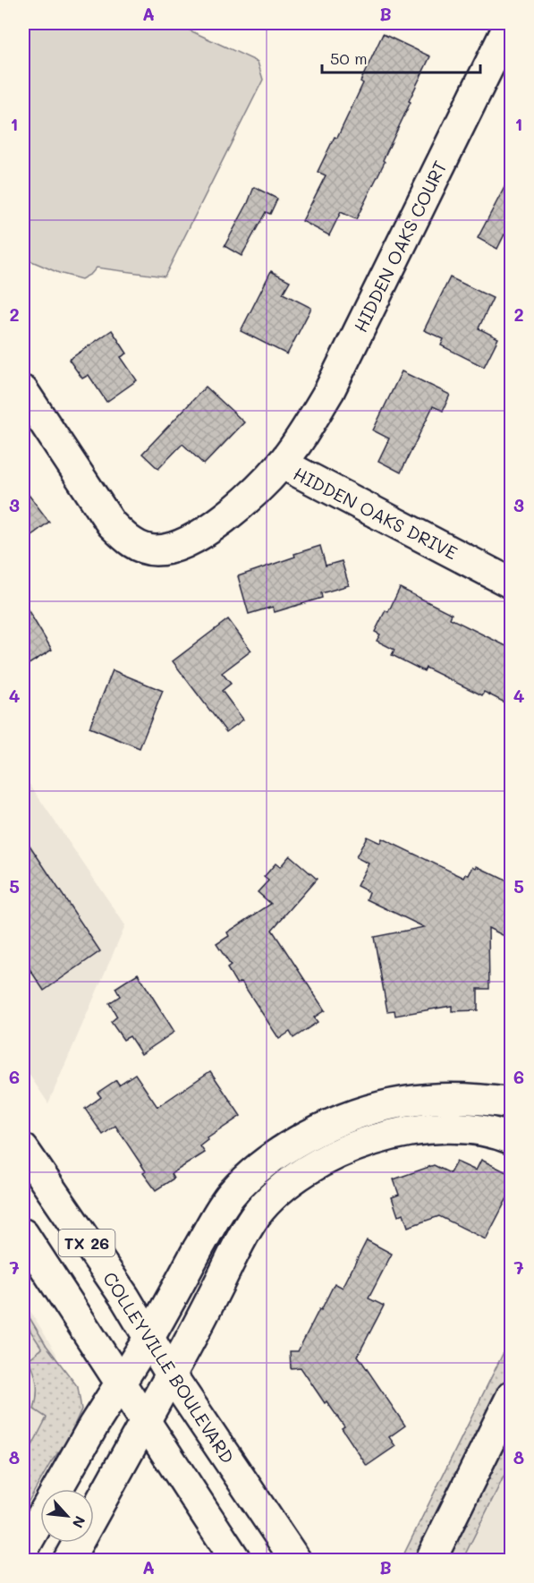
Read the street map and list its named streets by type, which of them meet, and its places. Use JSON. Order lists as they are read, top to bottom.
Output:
{
  "streets": {
    "street": [
      "HIDDEN OAKS COURT",
      "HIDDEN OAKS DRIVE",
      "TX 26",
      "COLLEYVILLE BOULEVARD"
    ]
  },
  "crossings": [
    ["HIDDEN OAKS COURT", "HIDDEN OAKS DRIVE"]
  ],
  "scale_bar": "50 m",
  "north": "bottom right",
  "grid": {
    "columns": ["A", "B"],
    "rows": [
      "1",
      "2",
      "3",
      "4",
      "5",
      "6",
      "7",
      "8"
    ]
  }
}
